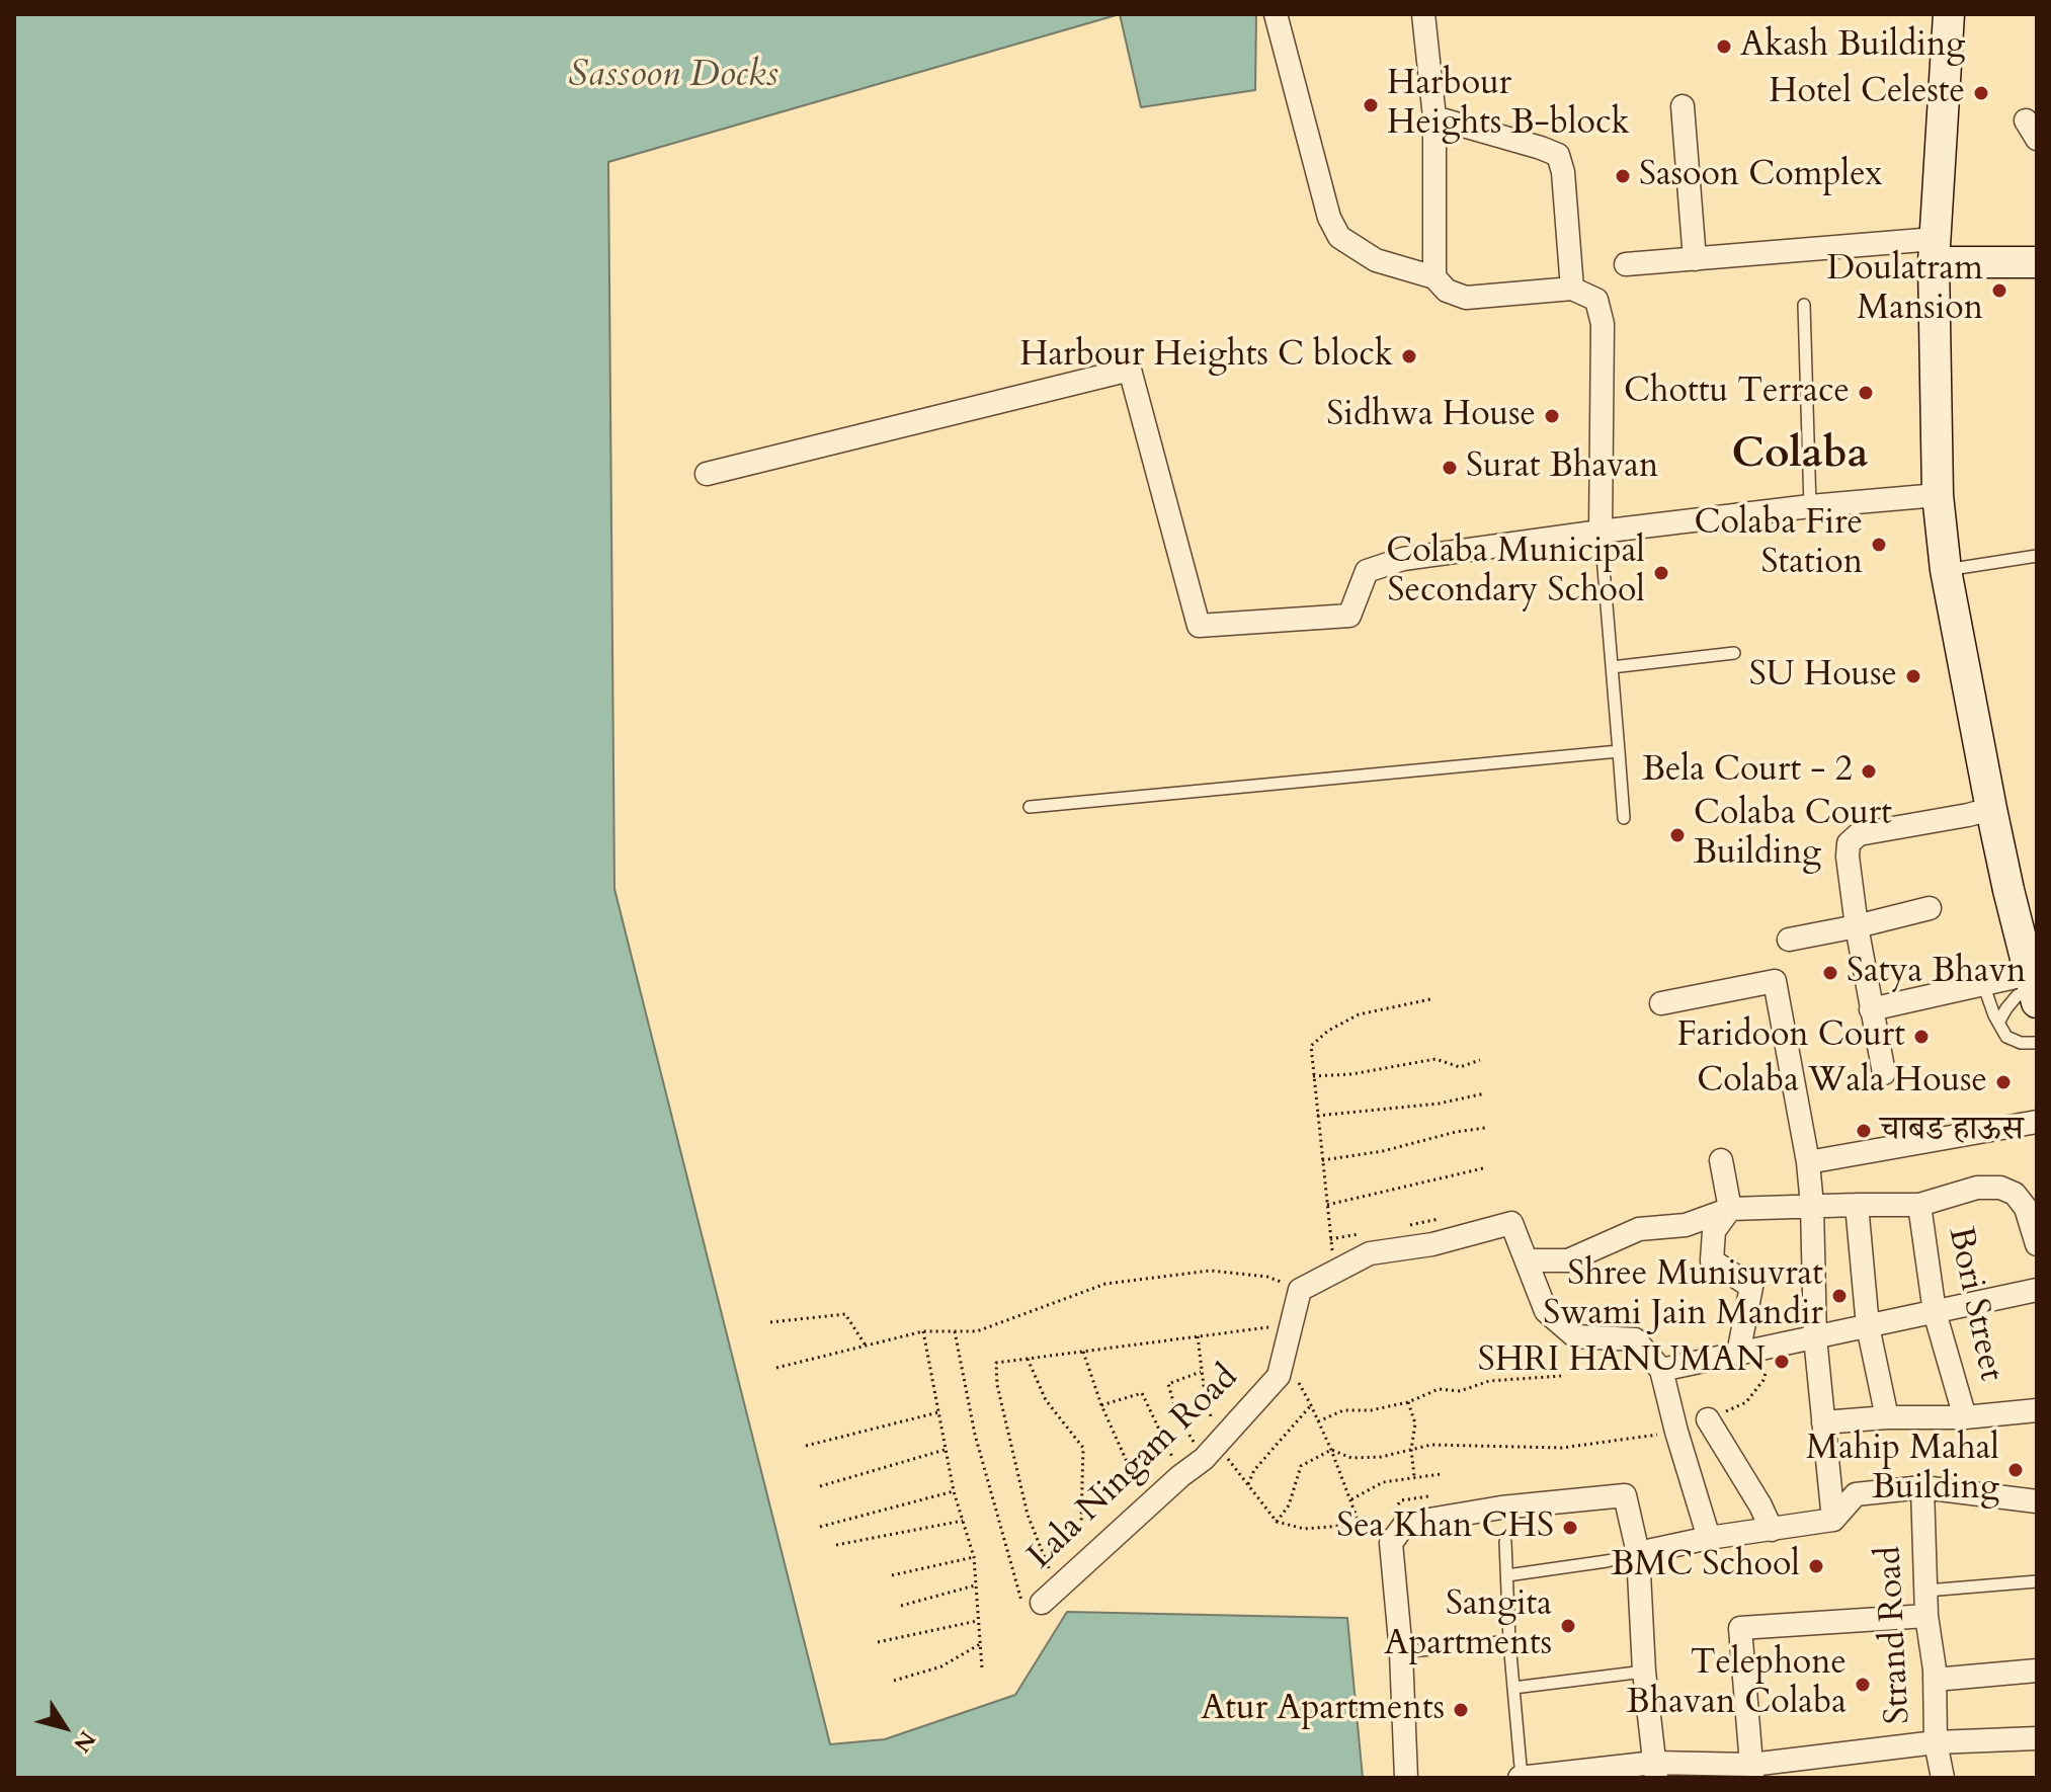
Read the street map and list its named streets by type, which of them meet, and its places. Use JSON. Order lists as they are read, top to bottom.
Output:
{
  "streets": {
    "street": ["Bori Street", "Lala Ningam Road", "Strand Road"]
  },
  "districts": ["Colaba"],
  "water": ["Sassoon Docks"],
  "places": [
    "Akash Building",
    "Hotel Celeste",
    "Harbour Heights B-block",
    "Sasoon Complex",
    "Doulatram Mansion",
    "Harbour Heights C block",
    "Chottu Terrace",
    "Sidhwa House",
    "Surat Bhavan",
    "Colaba Fire Station",
    "Colaba Municipal Secondary School",
    "SU House",
    "Bela Court - 2",
    "Colaba Court Building",
    "Satya Bhavn",
    "Faridoon Court",
    "Colaba Wala House",
    "चाबड हाऊस",
    "Shree Munisuvrat Swami Jain Mandir",
    "SHRI HANUMAN",
    "Mahip Mahal Building",
    "Sea Khan CHS",
    "BMC School",
    "Sangita Apartments",
    "Telephone Bhavan Colaba",
    "Atur Apartments"
  ],
  "north": "bottom right"
}
